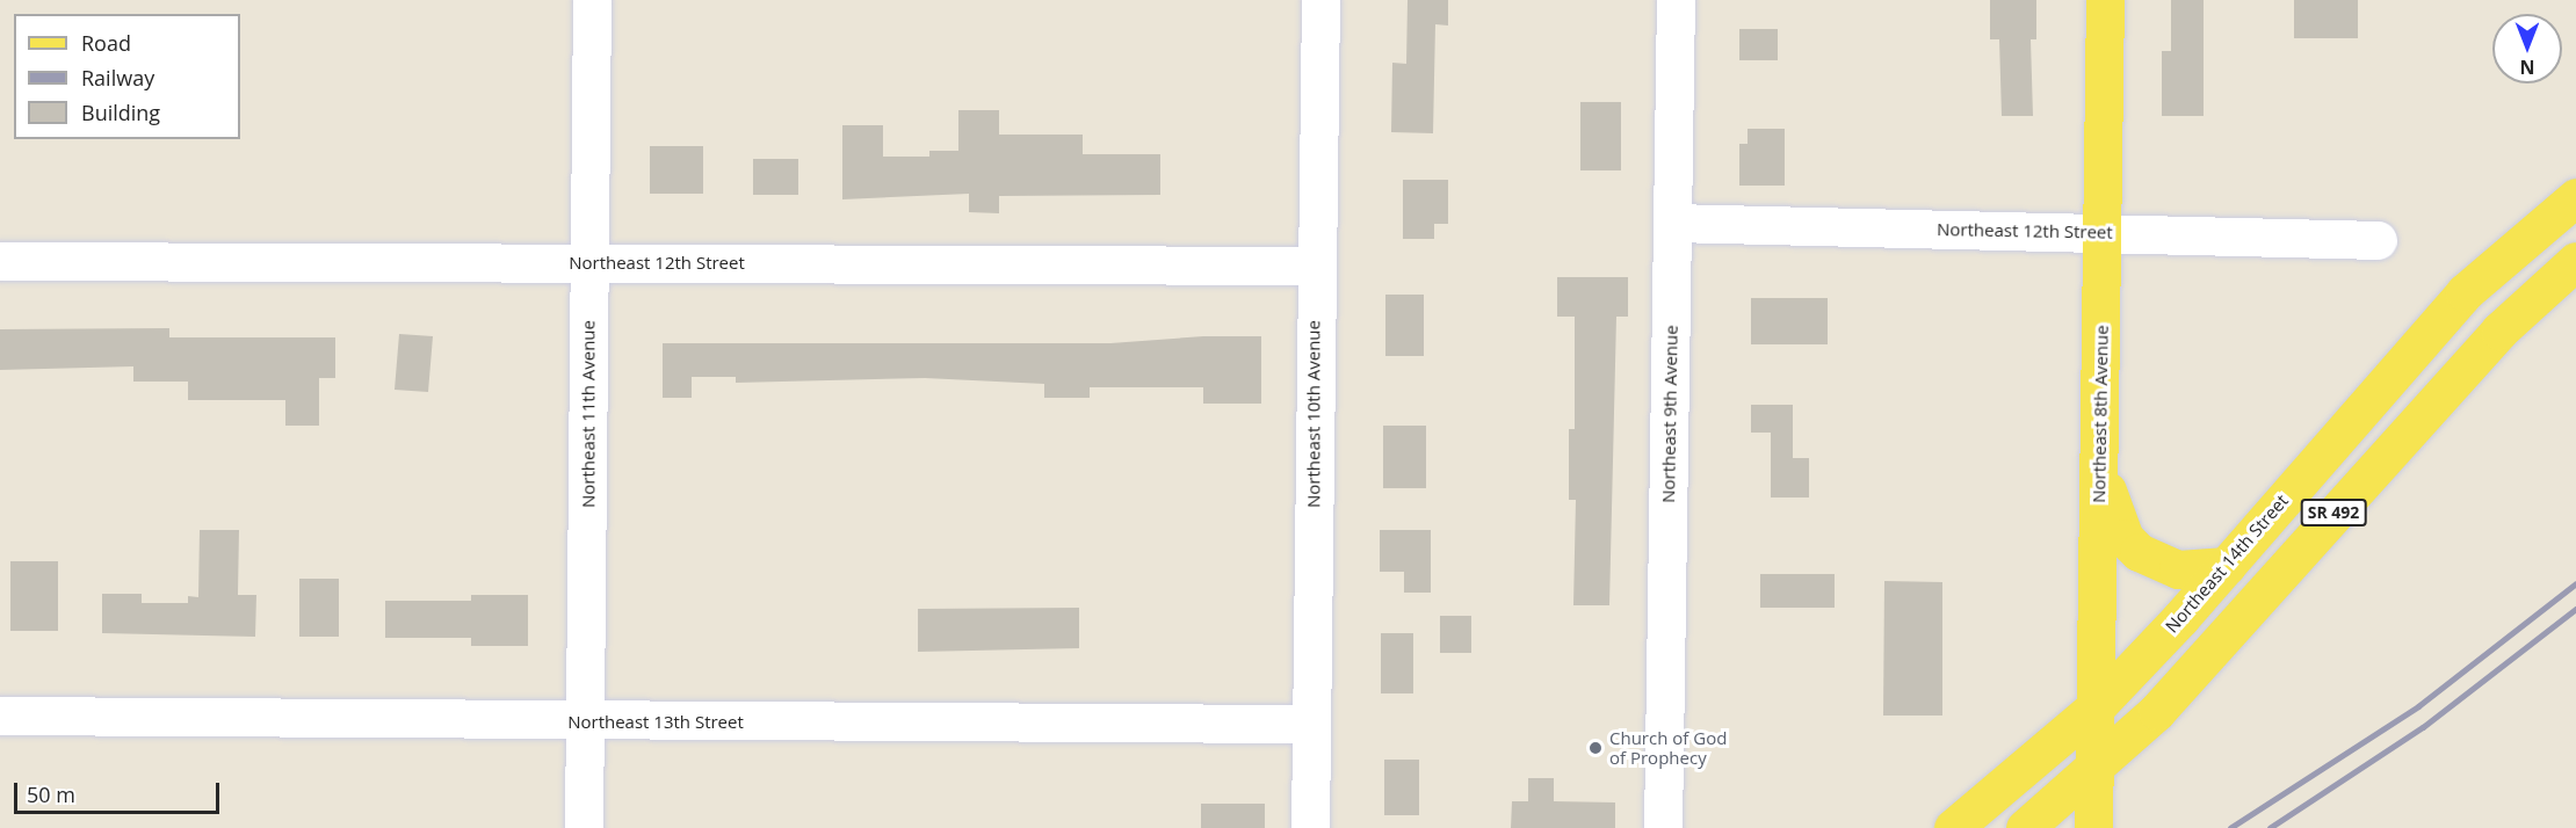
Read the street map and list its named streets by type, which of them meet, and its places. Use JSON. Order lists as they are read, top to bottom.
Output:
{
  "streets": {
    "main road": ["Northeast 8th Avenue", "SR 492", "Northeast 14th Street"],
    "street": [
      "Northeast 12th Street",
      "Northeast 11th Avenue",
      "Northeast 10th Avenue",
      "Northeast 9th Avenue",
      "Northeast 13th Street"
    ]
  },
  "crossings": [
    ["Northeast 12th Street", "Northeast 11th Avenue"],
    ["Northeast 12th Street", "Northeast 10th Avenue"],
    ["Northeast 12th Street", "Northeast 9th Avenue"],
    ["Northeast 12th Street", "Northeast 8th Avenue"],
    ["Northeast 11th Avenue", "Northeast 13th Street"],
    ["Northeast 10th Avenue", "Northeast 13th Street"],
    ["Northeast 8th Avenue", "SR 492"],
    ["Northeast 8th Avenue", "Northeast 14th Street"]
  ],
  "places": ["Church of God of Prophecy"],
  "legend": ["Road", "Railway", "Building"],
  "scale_bar": "50 m",
  "north": "bottom"
}
